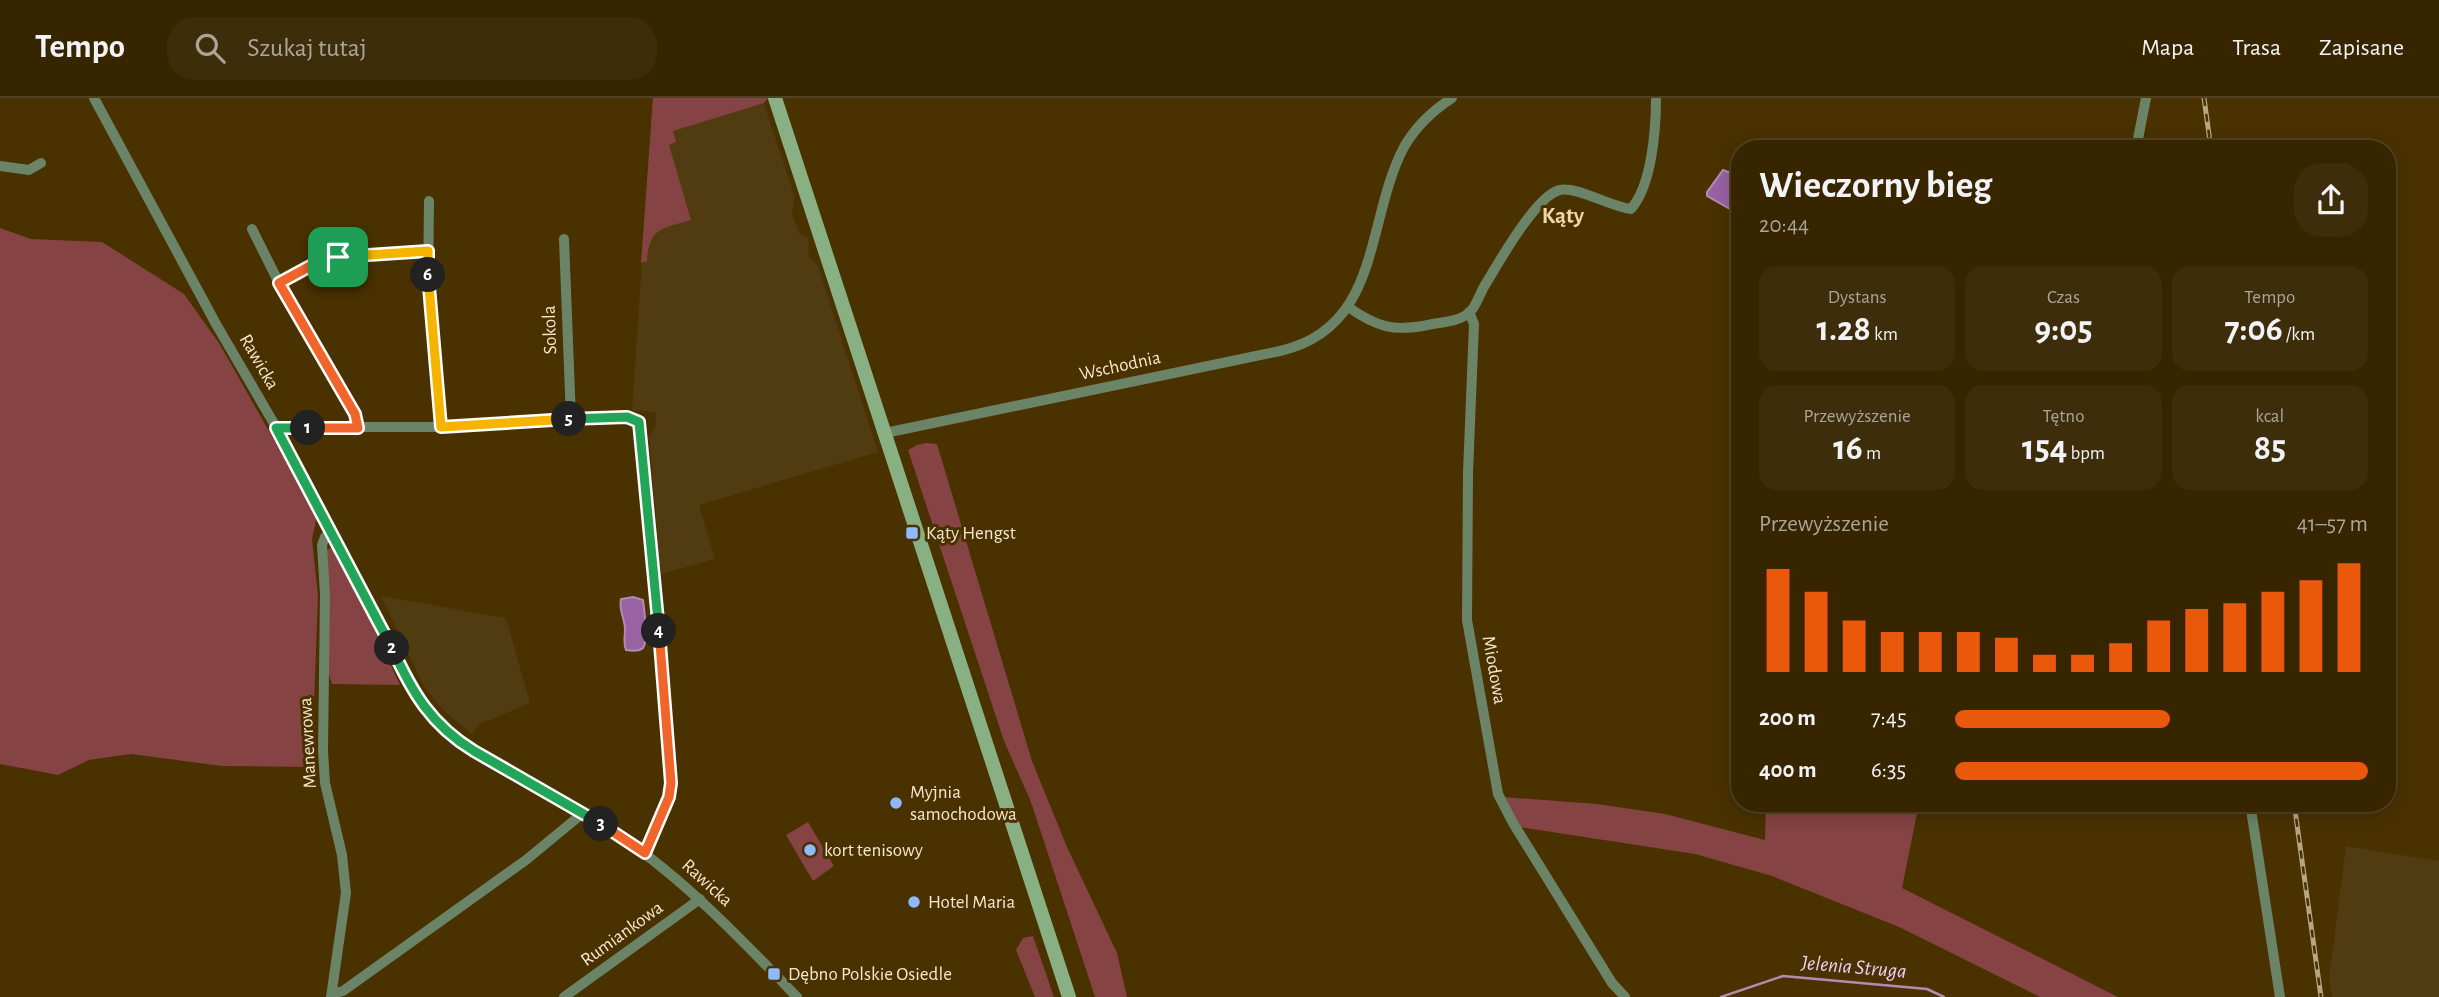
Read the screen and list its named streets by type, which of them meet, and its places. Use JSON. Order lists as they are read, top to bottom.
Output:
{
  "streets": {
    "street": [
      "Sokola",
      "Rawicka",
      "Wschodnia",
      "Miodowa",
      "Manewrowa",
      "Rumiankowa"
    ]
  },
  "crossings": [
    ["Rawicka", "Manewrowa"],
    ["Rawicka", "Rumiankowa"]
  ],
  "districts": ["Kąty"],
  "water": ["Jelenia Struga"],
  "places": {
    "transit": ["Kąty Hengst", "Dębno Polskie Osiedle"],
    "other": ["Myjnia samochodowa", "kort tenisowy", "Hotel Maria"]
  },
  "page": {
    "header": "Tempo",
    "search": "Szukaj tutaj",
    "nav": ["Mapa", "Trasa", "Zapisane"],
    "heading": ["Wieczorny bieg", "20:44"],
    "pins": [
      "6",
      "5",
      "1",
      "4",
      "2",
      "3"
    ],
    "stats": [
      ["Dystans", "1.28 km"],
      ["Czas", "9:05"],
      ["Tempo", "7:06 /km"],
      ["Przewyższenie", "16 m"],
      ["Tętno", "154 bpm"],
      ["kcal", "85"]
    ],
    "chart": ["Przewyższenie", "41–57 m"],
    "list": [
      {
        "name": "200 m",
        "note": "7:45"
      },
      {
        "name": "400 m",
        "note": "6:35"
      }
    ]
  }
}
